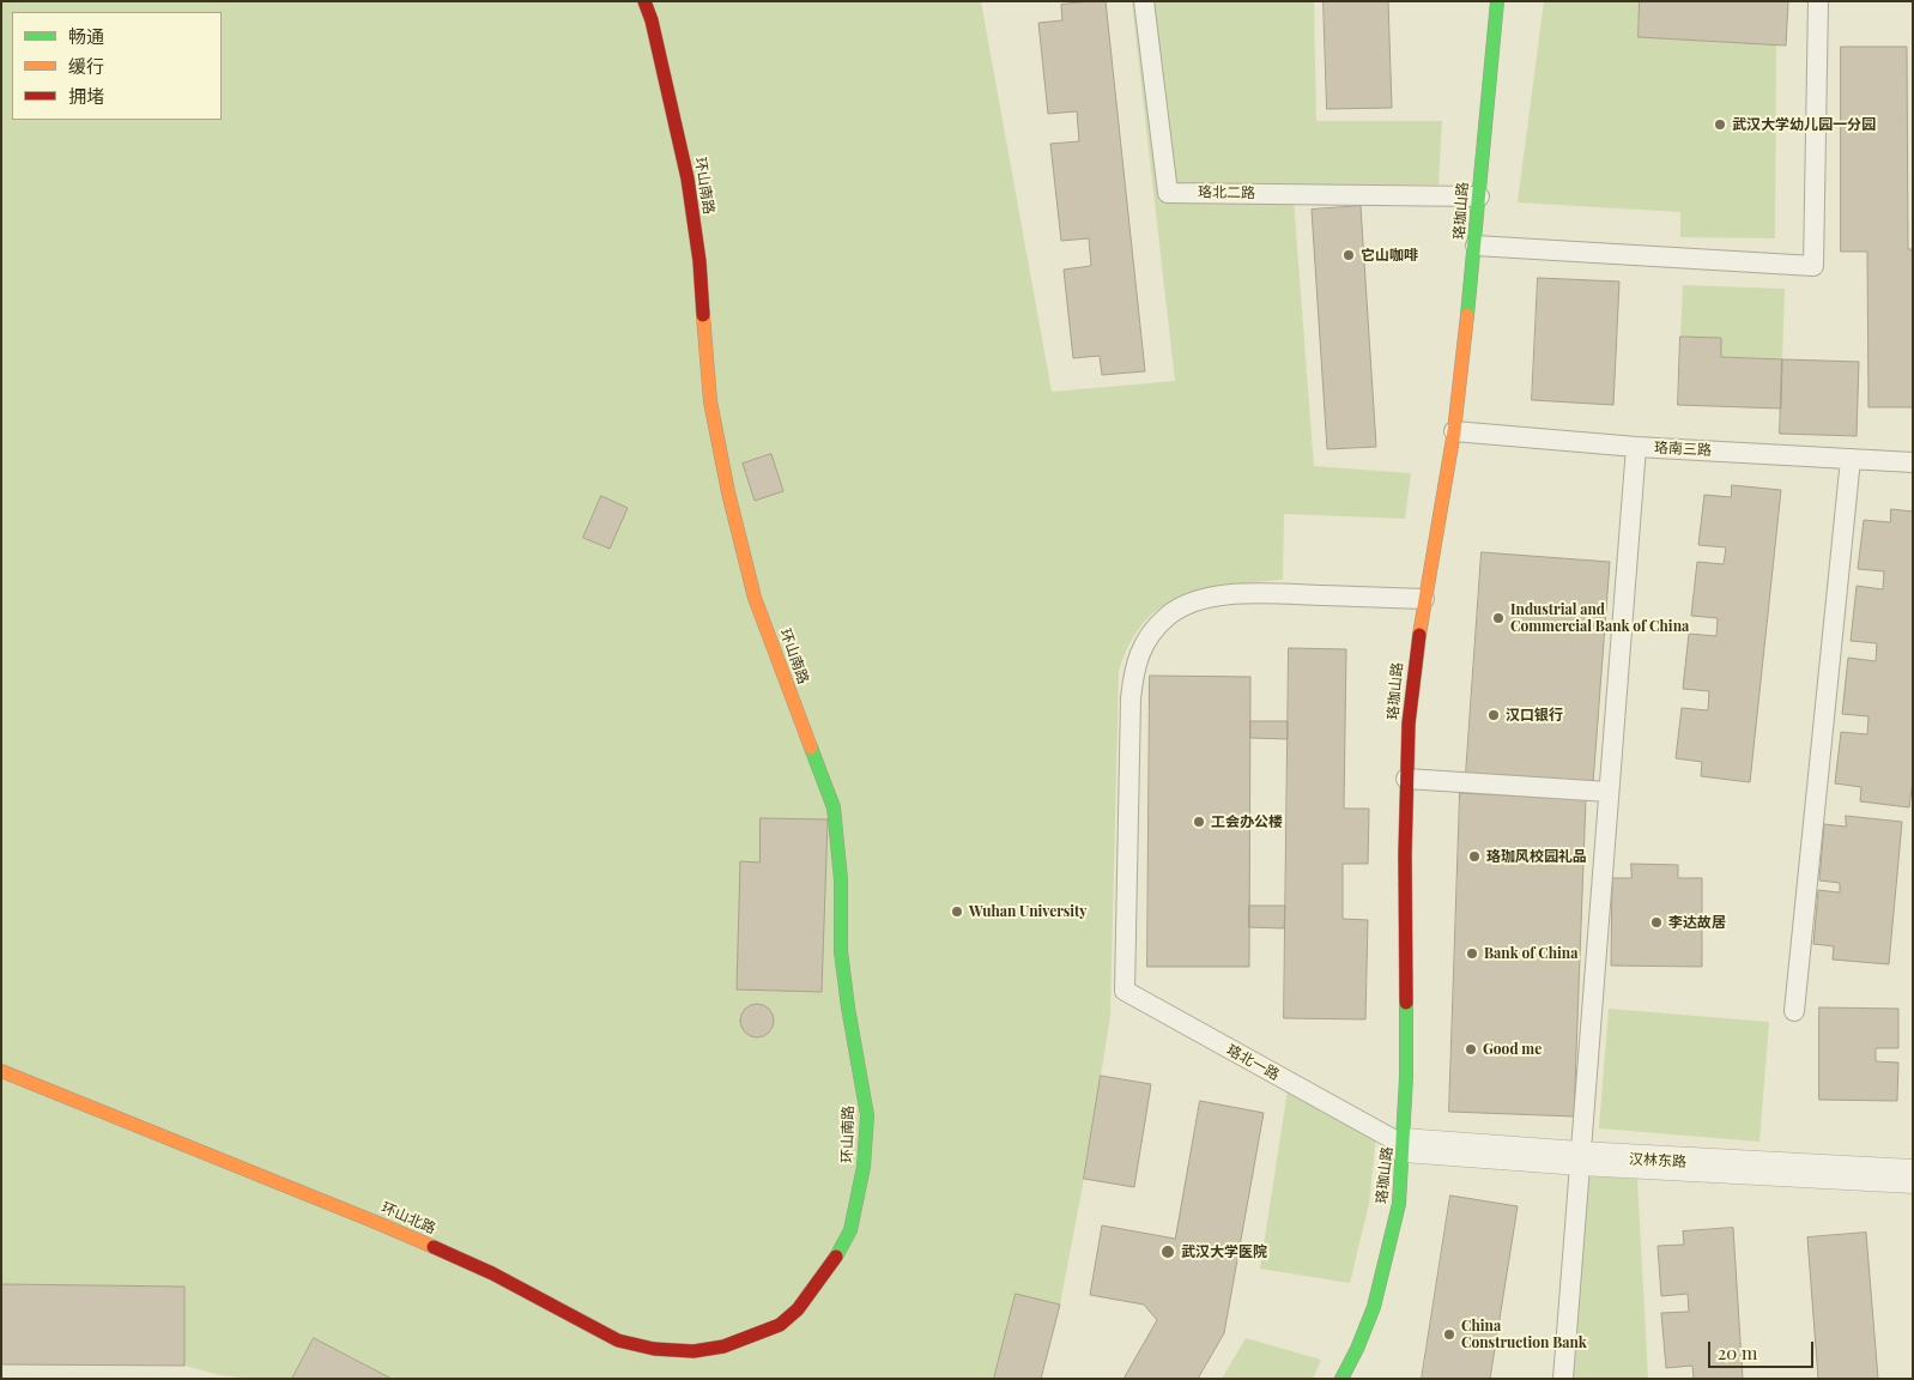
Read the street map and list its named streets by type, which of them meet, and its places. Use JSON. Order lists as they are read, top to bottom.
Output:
{
  "streets": {
    "street": [
      "环山南路",
      "珞珈山路",
      "汉林东路",
      "环山北路"
    ],
    "lane": ["珞北二路", "珞南三路", "珞北一路"]
  },
  "crossings": [
    ["环山南路", "环山北路"],
    ["珞北二路", "珞珈山路"],
    ["珞珈山路", "珞南三路"],
    ["珞珈山路", "珞北一路"],
    ["珞珈山路", "汉林东路"],
    ["珞北一路", "汉林东路"]
  ],
  "places": [
    "武汉大学幼儿园一分园",
    "它山咖啡",
    "Industrial and Commercial Bank of China",
    "汉口银行",
    "工会办公楼",
    "珞珈风校园礼品",
    "Wuhan University",
    "李达故居",
    "Bank of China",
    "Good me",
    "武汉大学医院",
    "China Construction Bank"
  ],
  "legend": ["畅通", "缓行", "拥堵"],
  "scale_bar": "20 m"
}
